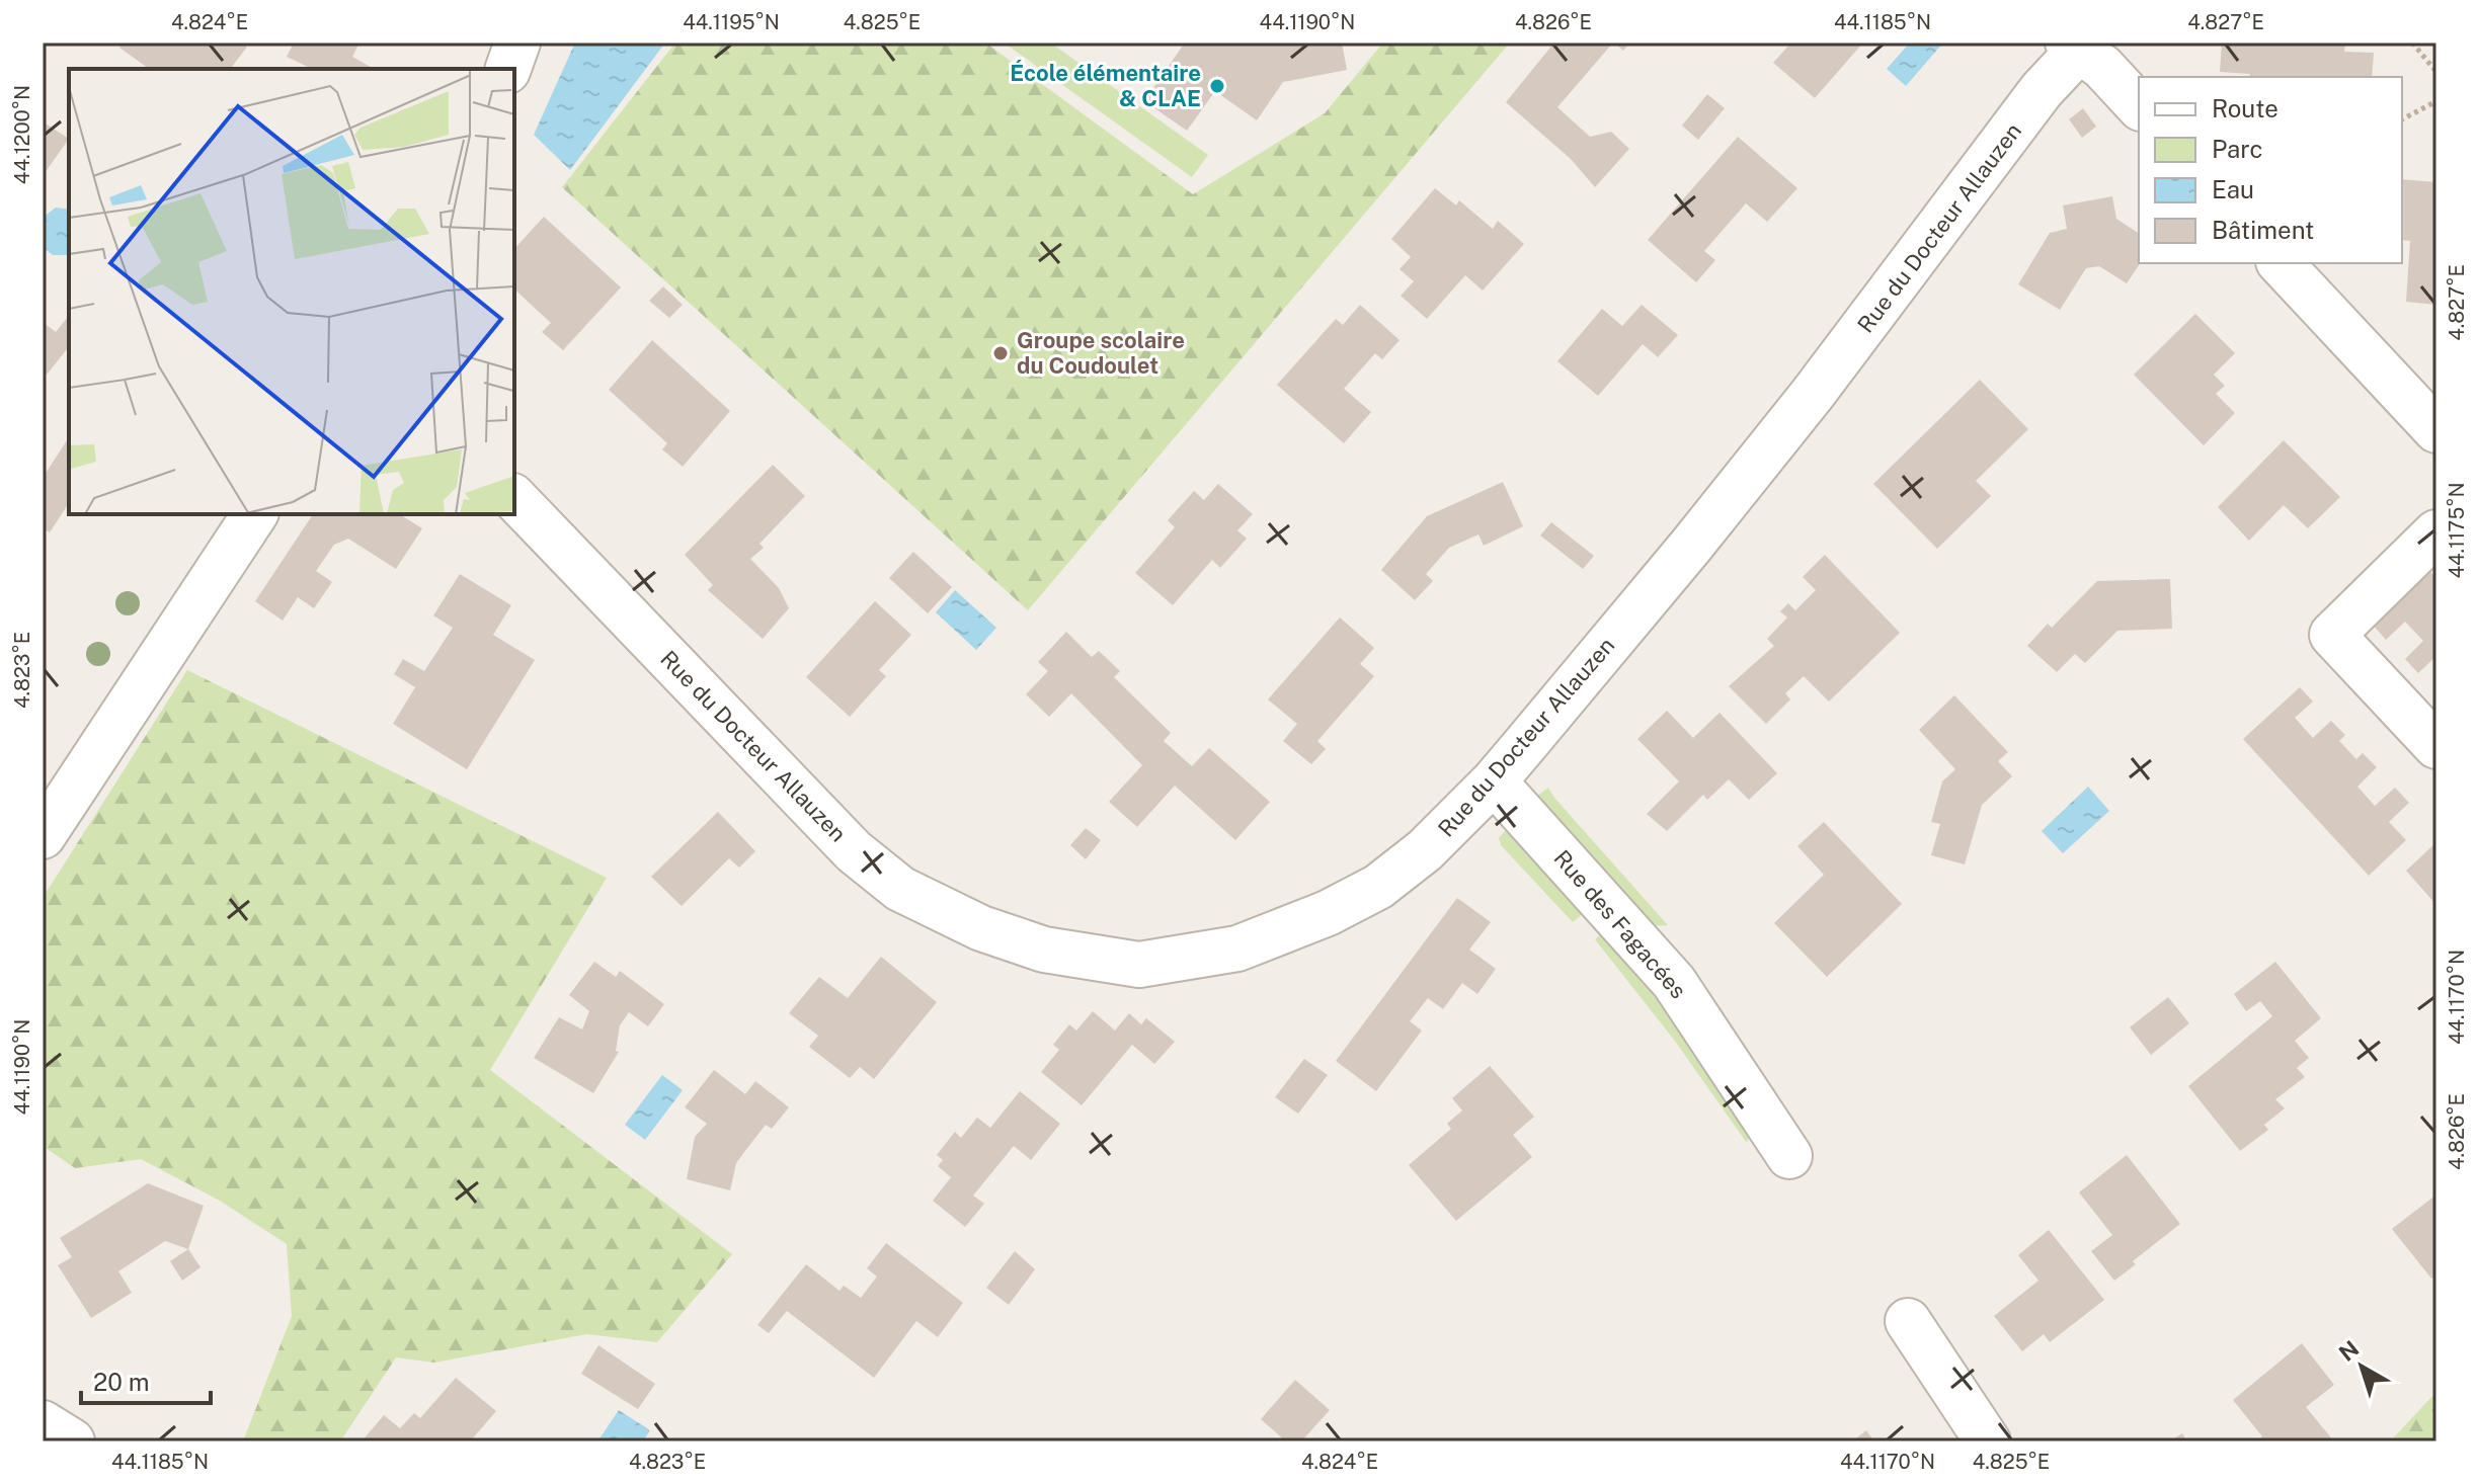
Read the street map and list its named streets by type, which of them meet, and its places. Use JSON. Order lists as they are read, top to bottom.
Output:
{
  "streets": {
    "street": ["Rue du Docteur Allauzen", "Rue des Fagacées"]
  },
  "crossings": [
    ["Rue du Docteur Allauzen", "Rue des Fagacées"]
  ],
  "places": ["École élémentaire & CLAE", "Groupe scolaire du Coudoulet"],
  "legend": [
    "Route",
    "Parc",
    "Eau",
    "Bâtiment"
  ],
  "scale_bar": "20 m",
  "north": "top left",
  "coordinates": [
    "4.824°E",
    "44.1195°N",
    "4.825°E",
    "44.1190°N",
    "4.826°E",
    "44.1185°N",
    "4.827°E",
    "44.1200°N",
    "44.1175°N",
    "4.823°E",
    "44.1170°N"
  ]
}
